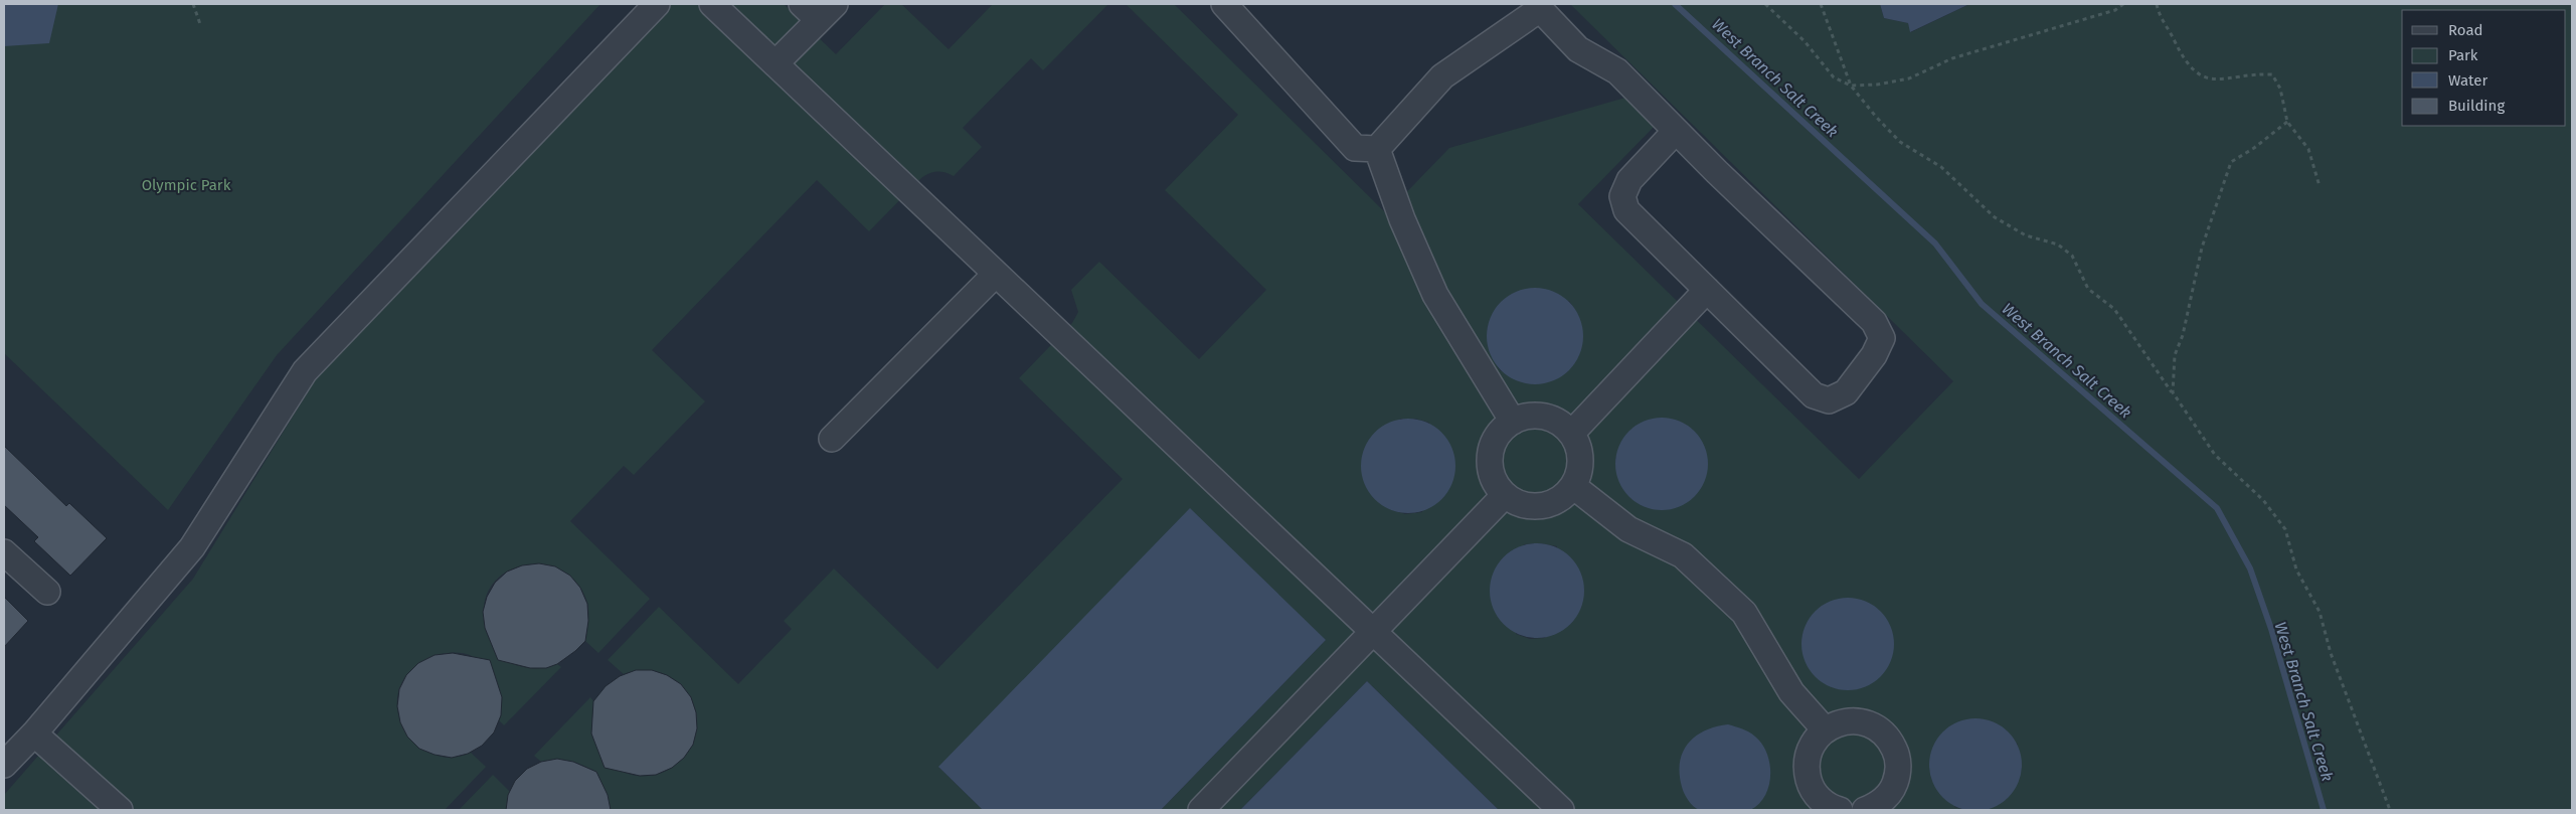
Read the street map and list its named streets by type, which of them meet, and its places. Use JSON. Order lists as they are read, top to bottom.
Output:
{
  "water": ["West Branch Salt Creek"],
  "parks": ["Olympic Park"],
  "legend": [
    "Road",
    "Park",
    "Water",
    "Building"
  ]
}
